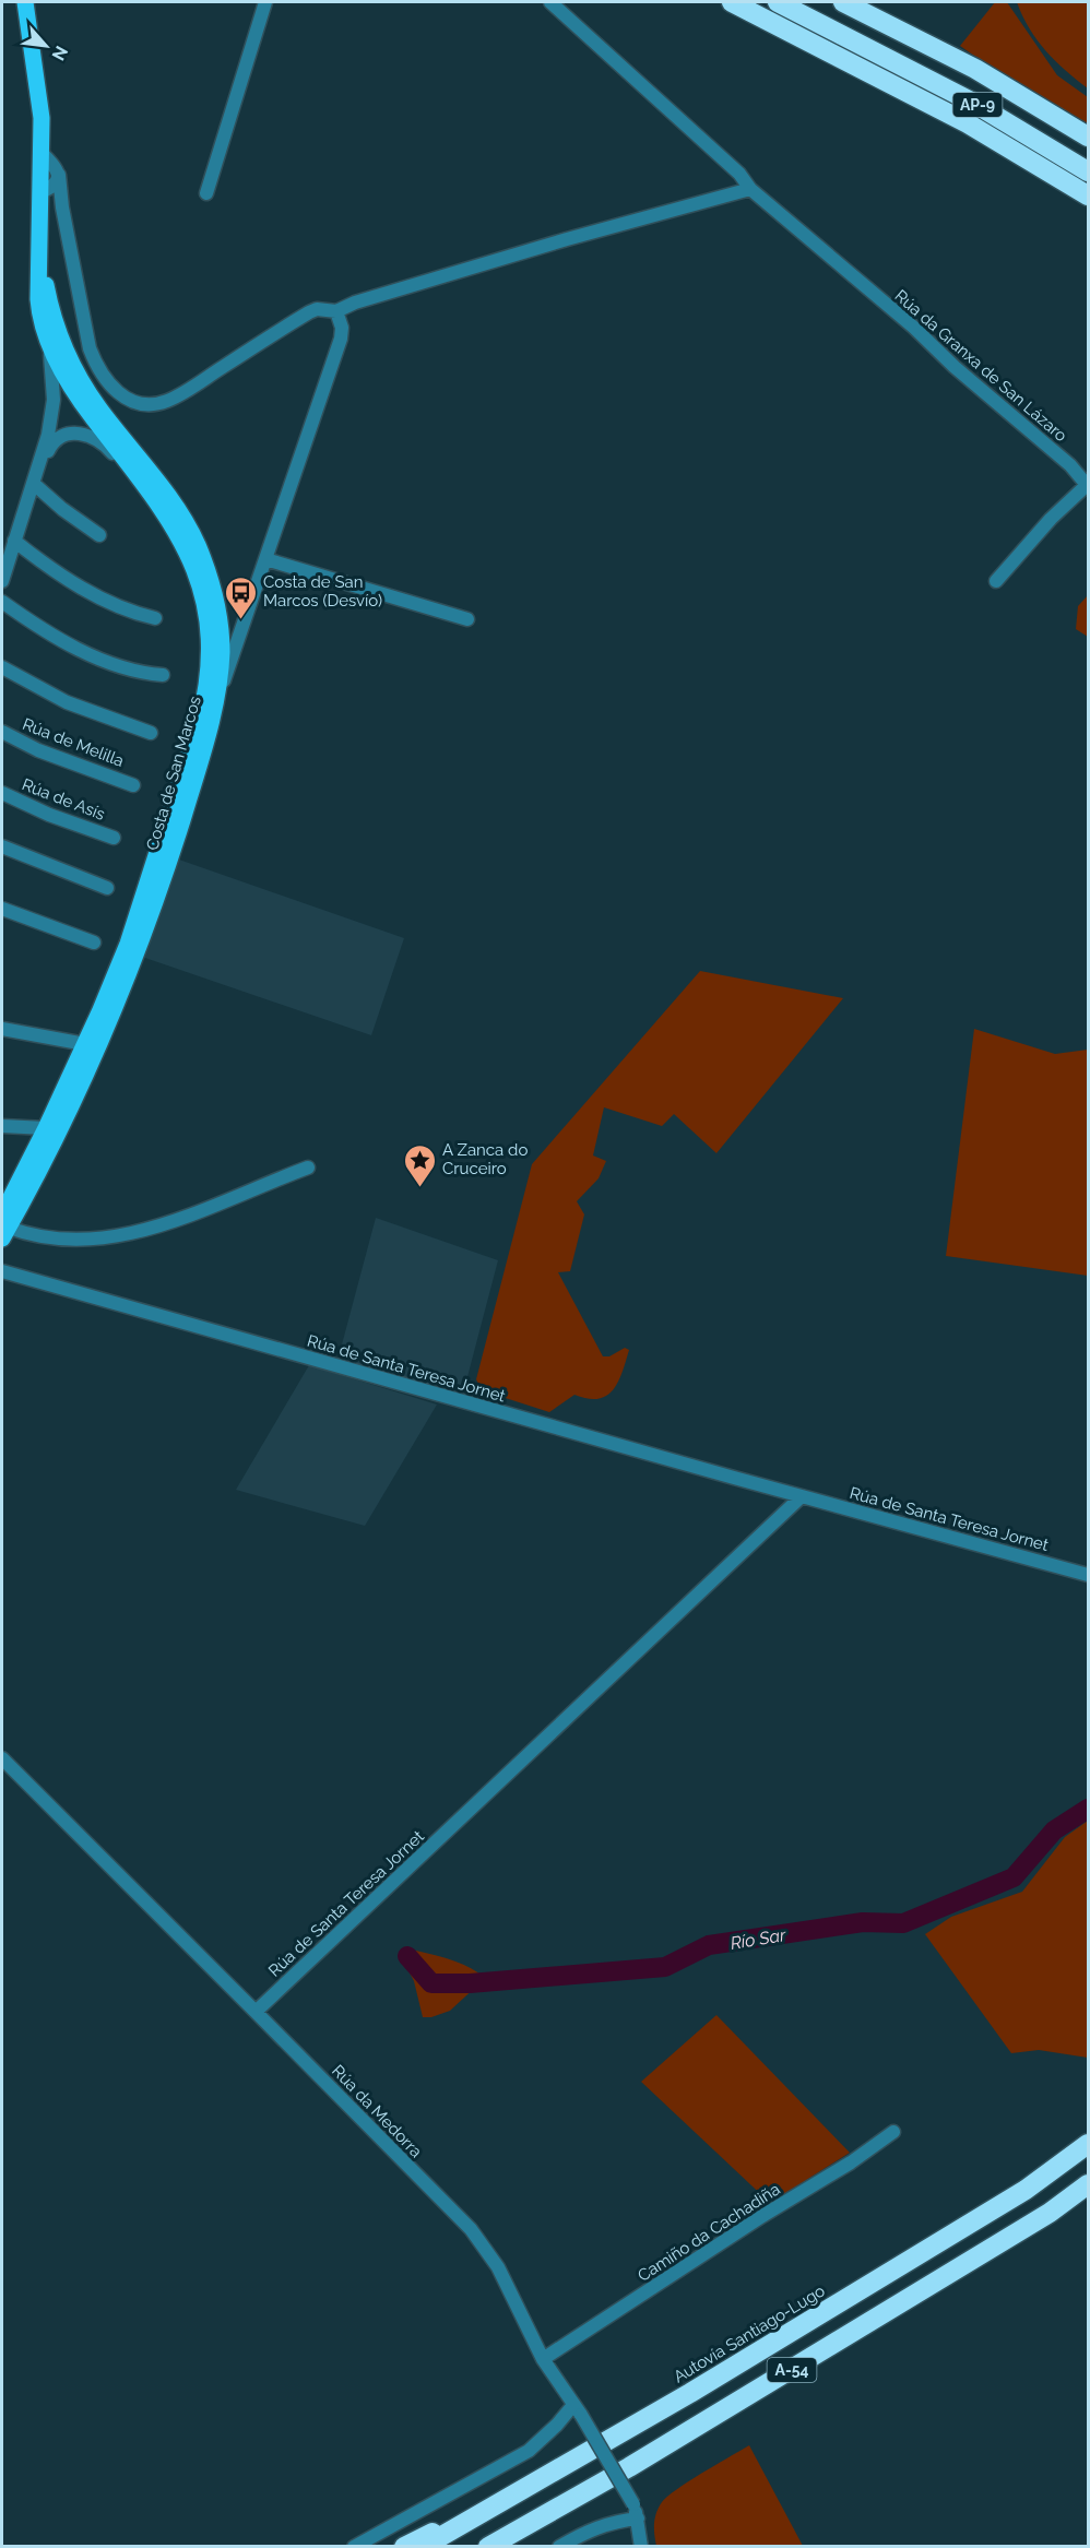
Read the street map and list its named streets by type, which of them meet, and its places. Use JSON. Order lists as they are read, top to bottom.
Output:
{
  "streets": {
    "highway": ["AP-9", "Autovía Santiago-Lugo", "A-54"],
    "main road": ["Costa de San Marcos"],
    "street": [
      "Rúa da Granxa de San Lázaro",
      "Rúa de Melilla",
      "Rúa de Asís",
      "Rúa de Santa Teresa Jornet",
      "Rúa da Medorra",
      "Camiño da Cachadiña"
    ]
  },
  "crossings": [
    ["Rúa de Santa Teresa Jornet", "Rúa da Medorra"],
    ["Rúa da Medorra", "Camiño da Cachadiña"]
  ],
  "water": ["Río Sar"],
  "places": {
    "bus stop": ["Costa de San Marcos (Desvío)"],
    "place": ["A Zanca do Cruceiro"]
  },
  "north": "bottom right"
}
